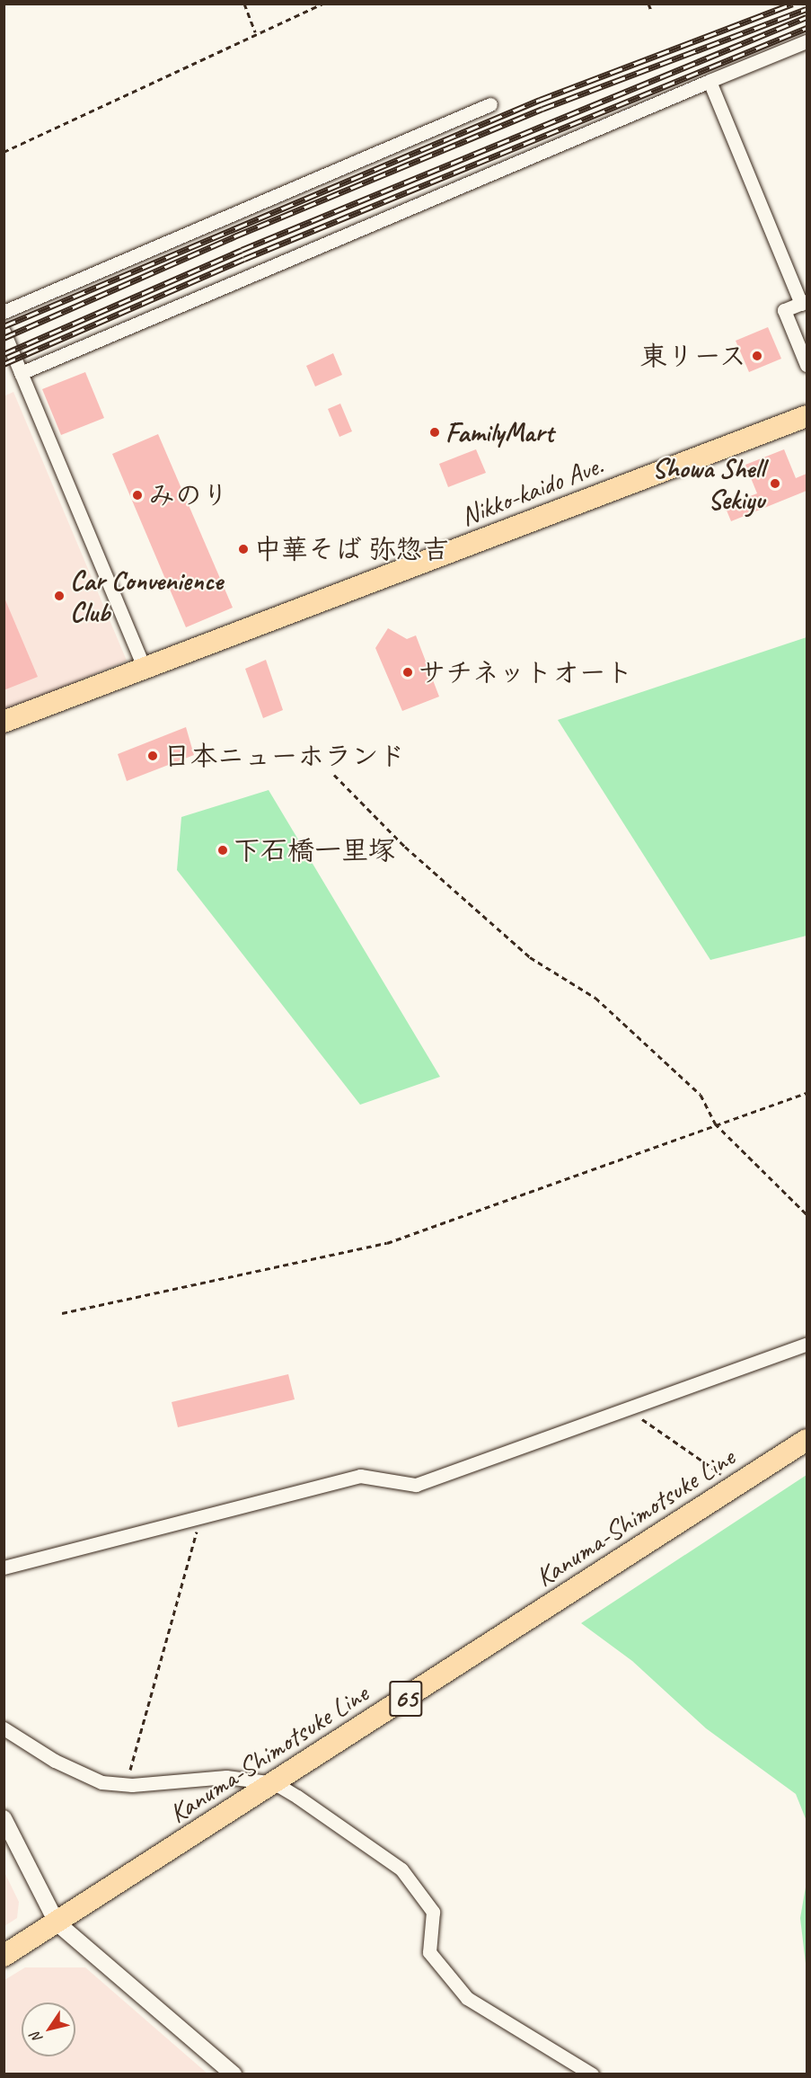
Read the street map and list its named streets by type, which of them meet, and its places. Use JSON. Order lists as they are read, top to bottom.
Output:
{
  "streets": {
    "main road": ["Nikko-kaido Ave.", "Kanuma-Shimotsuke Line", "65"]
  },
  "places": [
    "東リース",
    "FamilyMart",
    "Showa Shell Sekiyu",
    "みのり",
    "中華そば 弥惣吉",
    "Car Convenience Club",
    "サチネットオート",
    "日本ニューホランド",
    "下石橋一里塚"
  ],
  "north": "bottom left"
}
